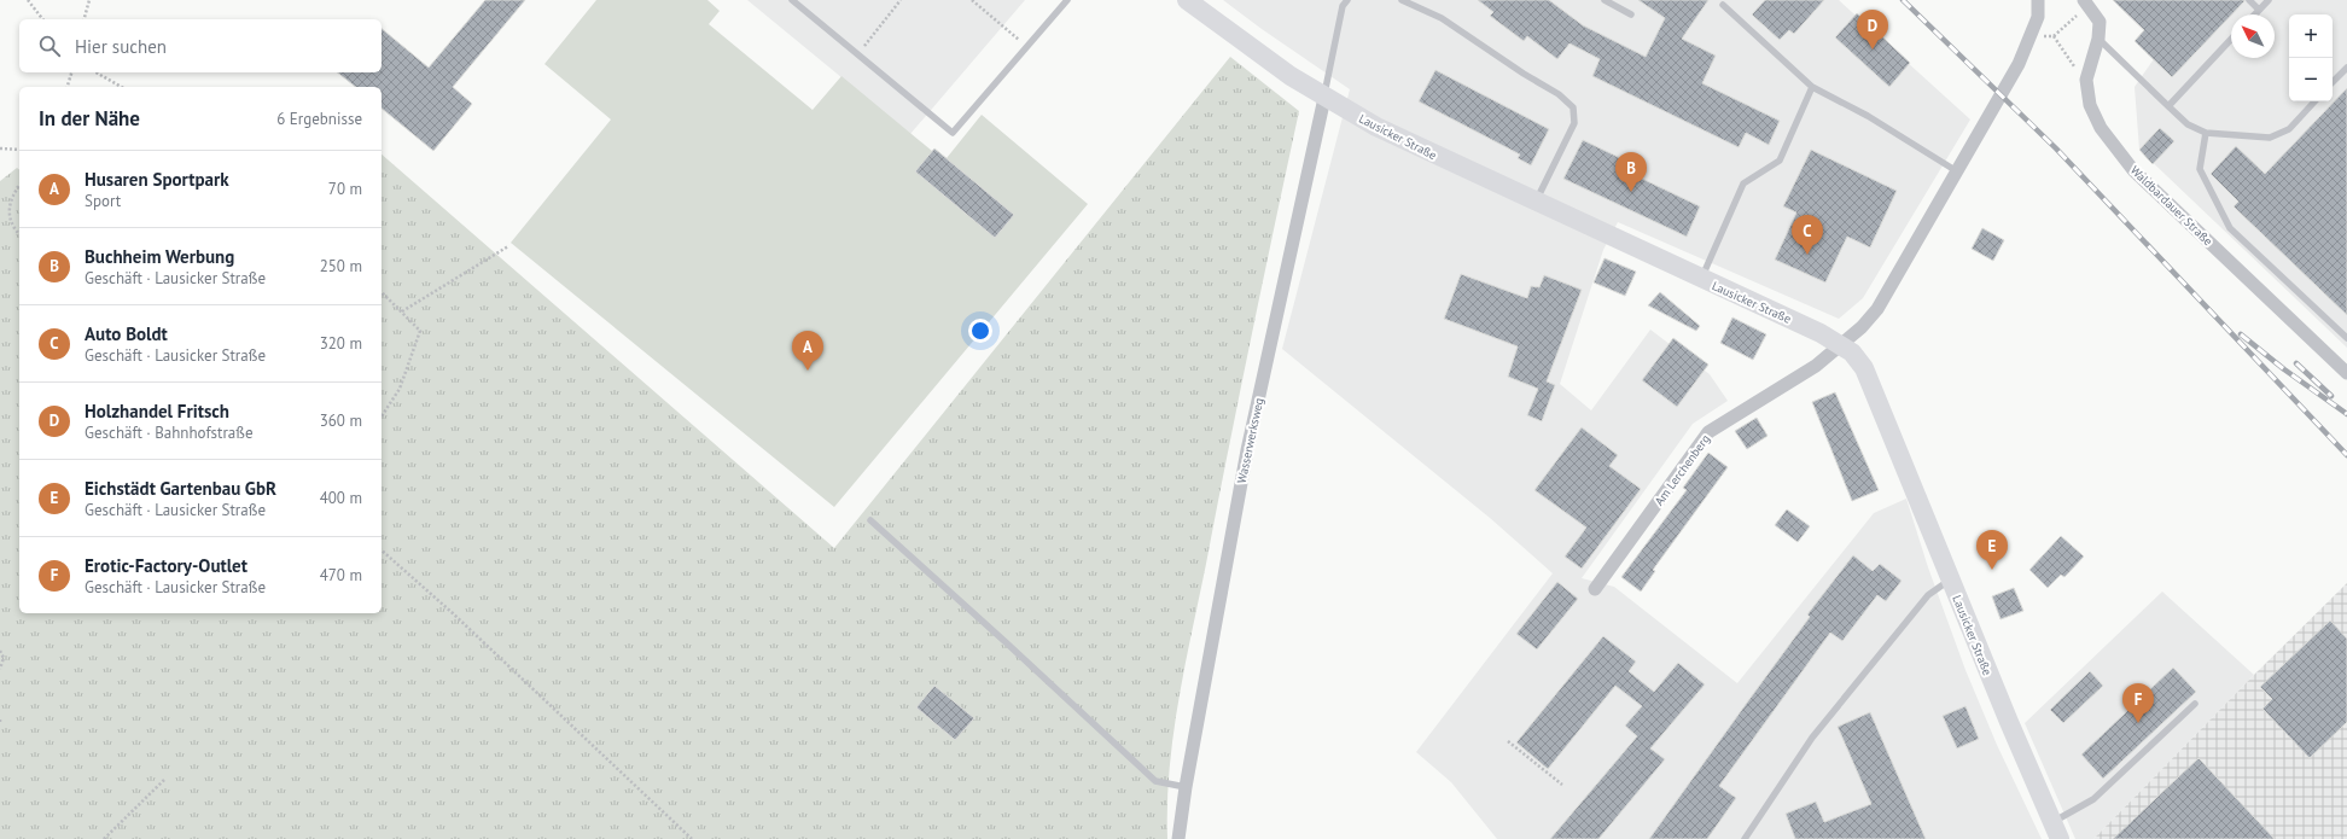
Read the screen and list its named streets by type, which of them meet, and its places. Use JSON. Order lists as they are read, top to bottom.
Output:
{
  "streets": {
    "main road": ["Lausicker Straße"],
    "street": ["Waldbardauer Straße", "Wasserwerksweg", "Am Lerchenberg"]
  },
  "crossings": [
    ["Lausicker Straße", "Wasserwerksweg"],
    ["Lausicker Straße", "Am Lerchenberg"]
  ],
  "north": "top left",
  "page": {
    "pins": [
      "D",
      "B",
      "C",
      "A",
      "E",
      "F"
    ],
    "map_buttons": ["+", "−"],
    "search": "Hier suchen",
    "heading": ["In der Nähe", "6 Ergebnisse"],
    "list": [
      {
        "mark": "A",
        "name": "Husaren Sportpark",
        "note": "Sport",
        "value": "70 m"
      },
      {
        "mark": "B",
        "name": "Buchheim Werbung",
        "note": "Geschäft · Lausicker Straße",
        "value": "250 m"
      },
      {
        "mark": "C",
        "name": "Auto Boldt",
        "note": "Geschäft · Lausicker Straße",
        "value": "320 m"
      },
      {
        "mark": "D",
        "name": "Holzhandel Fritsch",
        "note": "Geschäft · Bahnhofstraße",
        "value": "360 m"
      },
      {
        "mark": "E",
        "name": "Eichstädt Gartenbau GbR",
        "note": "Geschäft · Lausicker Straße",
        "value": "400 m"
      },
      {
        "mark": "F",
        "name": "Erotic-Factory-Outlet",
        "note": "Geschäft · Lausicker Straße",
        "value": "470 m"
      }
    ]
  }
}
